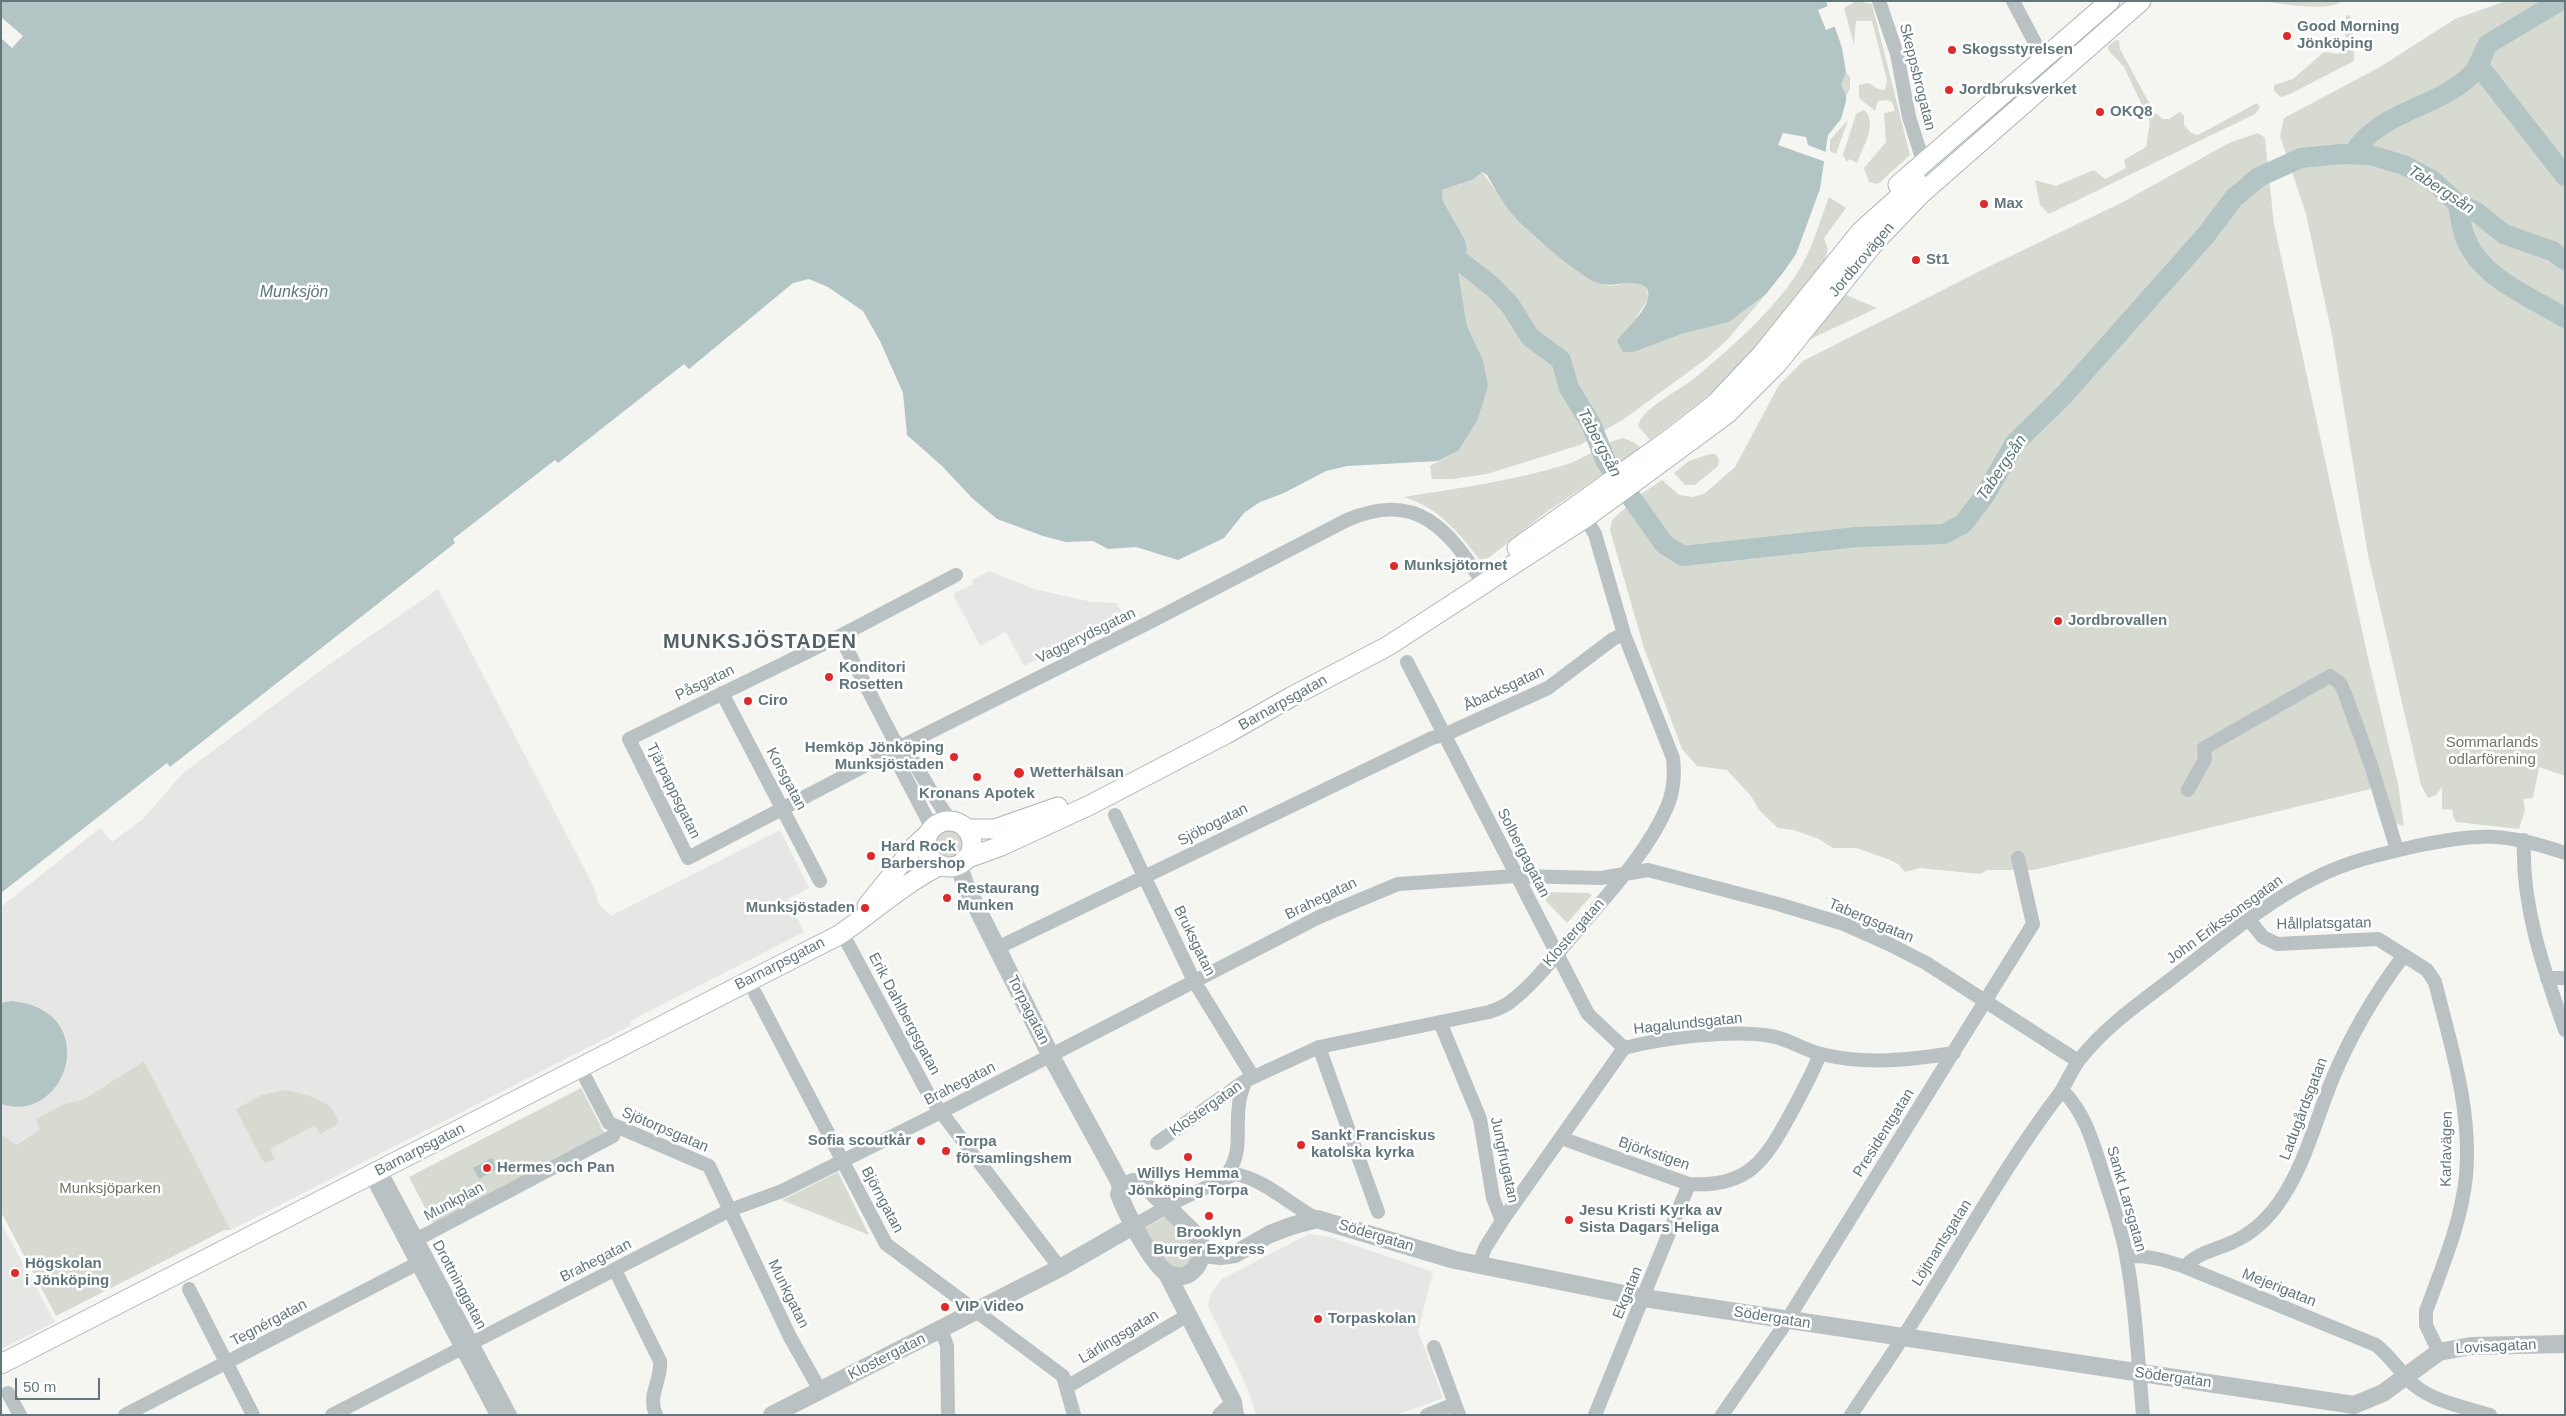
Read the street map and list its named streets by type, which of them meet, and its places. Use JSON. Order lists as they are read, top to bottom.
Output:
{
  "streets": {
    "main road": ["Jordbrovägen", "Barnarpsgatan"],
    "street": [
      "Skeppsbrogatan",
      "Vaggerydsgatan",
      "Påsgatan",
      "Åbacksgatan",
      "Korsgatan",
      "Tjärpappsgatan",
      "Sjöbogatan",
      "Solbergagatan",
      "Brahegatan",
      "John Erikssonsgatan",
      "Tabergsgatan",
      "Hållplatsgatan",
      "Klostergatan",
      "Bruksgatan",
      "Torpagatan",
      "Erik Dahlbergsgatan",
      "Hagalundsgatan",
      "Ladugårdsgatan",
      "Sjötorpsgatan",
      "Presidentgatan",
      "Karlavägen",
      "Björkstigen",
      "Jungfrugatan",
      "Sankt Larsgatan",
      "Björngatan",
      "Munkplan",
      "Södergatan",
      "Löjtnantsgatan",
      "Drottninggatan",
      "Mejerigatan",
      "Ekgatan",
      "Munkgatan",
      "Tegnérgatan",
      "Lärlingsgatan",
      "Lovisagatan"
    ]
  },
  "crossings": [
    ["Jordbrovägen", "Barnarpsgatan"],
    ["Jordbrovägen", "Klostergatan"],
    ["Vaggerydsgatan", "Barnarpsgatan"],
    ["Vaggerydsgatan", "Korsgatan"],
    ["Vaggerydsgatan", "Tjärpappsgatan"],
    ["Påsgatan", "Korsgatan"],
    ["Påsgatan", "Tjärpappsgatan"],
    ["Åbacksgatan", "Sjöbogatan"],
    ["Åbacksgatan", "Solbergagatan"],
    ["Åbacksgatan", "Klostergatan"],
    ["Barnarpsgatan", "Klostergatan"],
    ["Barnarpsgatan", "Torpagatan"],
    ["Barnarpsgatan", "Erik Dahlbergsgatan"],
    ["Barnarpsgatan", "Drottninggatan"],
    ["Sjöbogatan", "Solbergagatan"],
    ["Sjöbogatan", "Bruksgatan"],
    ["Sjöbogatan", "Torpagatan"],
    ["Solbergagatan", "Brahegatan"],
    ["Solbergagatan", "Klostergatan"],
    ["Solbergagatan", "Hagalundsgatan"],
    ["Brahegatan", "Tabergsgatan"],
    ["Brahegatan", "Klostergatan"],
    ["Brahegatan", "Bruksgatan"],
    ["Brahegatan", "Torpagatan"],
    ["Brahegatan", "Erik Dahlbergsgatan"],
    ["Brahegatan", "Sjötorpsgatan"],
    ["Brahegatan", "Björngatan"],
    ["Brahegatan", "Drottninggatan"],
    ["Brahegatan", "Munkgatan"],
    ["John Erikssonsgatan", "Tabergsgatan"],
    ["John Erikssonsgatan", "Hållplatsgatan"],
    ["John Erikssonsgatan", "Sankt Larsgatan"],
    ["John Erikssonsgatan", "Löjtnantsgatan"],
    ["Tabergsgatan", "Klostergatan"],
    ["Tabergsgatan", "Presidentgatan"],
    ["Hållplatsgatan", "Ladugårdsgatan"],
    ["Hållplatsgatan", "Karlavägen"],
    ["Klostergatan", "Bruksgatan"],
    ["Klostergatan", "Torpagatan"],
    ["Klostergatan", "Erik Dahlbergsgatan"],
    ["Klostergatan", "Jungfrugatan"],
    ["Klostergatan", "Björngatan"],
    ["Klostergatan", "Munkgatan"],
    ["Torpagatan", "Södergatan"],
    ["Hagalundsgatan", "Presidentgatan"],
    ["Hagalundsgatan", "Björkstigen"],
    ["Hagalundsgatan", "Jungfrugatan"],
    ["Hagalundsgatan", "Södergatan"],
    ["Ladugårdsgatan", "Karlavägen"],
    ["Ladugårdsgatan", "Mejerigatan"],
    ["Sjötorpsgatan", "Munkplan"],
    ["Sjötorpsgatan", "Munkgatan"],
    ["Presidentgatan", "Södergatan"],
    ["Karlavägen", "Lovisagatan"],
    ["Björkstigen", "Ekgatan"],
    ["Sankt Larsgatan", "Södergatan"],
    ["Sankt Larsgatan", "Löjtnantsgatan"],
    ["Sankt Larsgatan", "Mejerigatan"],
    ["Björngatan", "Lärlingsgatan"],
    ["Munkplan", "Drottninggatan"],
    ["Södergatan", "Löjtnantsgatan"],
    ["Södergatan", "Ekgatan"],
    ["Södergatan", "Lovisagatan"],
    ["Drottninggatan", "Tegnérgatan"],
    ["Mejerigatan", "Lovisagatan"]
  ],
  "districts": ["MUNKSJÖSTADEN"],
  "water": ["Tabergsån", "Munksjön"],
  "parks": ["Sommarlands odlarförening", "Munksjöparken"],
  "places": [
    "Good Morning Jönköping",
    "Skogsstyrelsen",
    "Jordbruksverket",
    "OKQ8",
    "Max",
    "St1",
    "Munksjötornet",
    "Jordbrovallen",
    "Konditori Rosetten",
    "Ciro",
    "Hemköp Jönköping Munksjöstaden",
    "Wetterhälsan",
    "Kronans Apotek",
    "Hard Rock Barbershop",
    "Restaurang Munken",
    "Munksjöstaden",
    "Sofia scoutkår",
    "Sankt Franciskus katolska kyrka",
    "Torpa församlingshem",
    "Willys Hemma Jönköping Torpa",
    "Hermes och Pan",
    "Brooklyn Burger Express",
    "Jesu Kristi Kyrka av Sista Dagars Heliga",
    "Högskolan i Jönköping",
    "VIP Video",
    "Torpaskolan"
  ],
  "scale_bar": "50 m"
}
